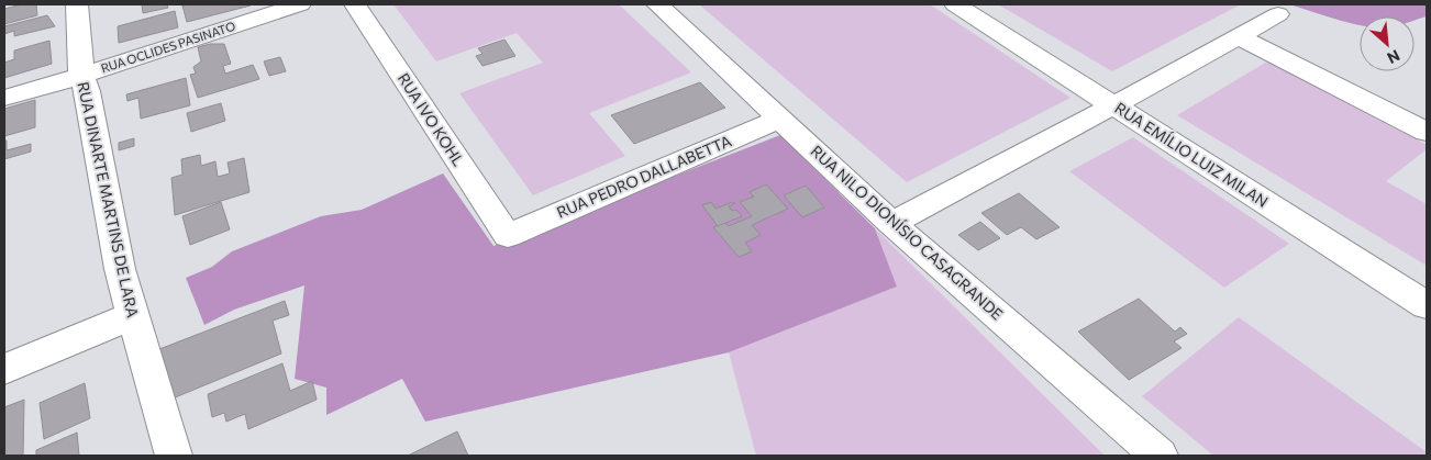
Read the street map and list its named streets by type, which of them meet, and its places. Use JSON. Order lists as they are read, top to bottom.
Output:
{
  "streets": {
    "street": [
      "RUA OCLIDES PASINATO",
      "RUA IVO KOHL",
      "RUA EMÍLIO LUIZ MILAN",
      "RUA PEDRO DALLABETTA",
      "RUA DINARTE MARTINS DE LARA",
      "RUA NILO DIONÍSIO CASAGRANDE"
    ]
  },
  "crossings": [
    ["RUA OCLIDES PASINATO", "RUA DINARTE MARTINS DE LARA"],
    ["RUA IVO KOHL", "RUA PEDRO DALLABETTA"],
    ["RUA PEDRO DALLABETTA", "RUA NILO DIONÍSIO CASAGRANDE"]
  ],
  "north": "bottom right"
}
